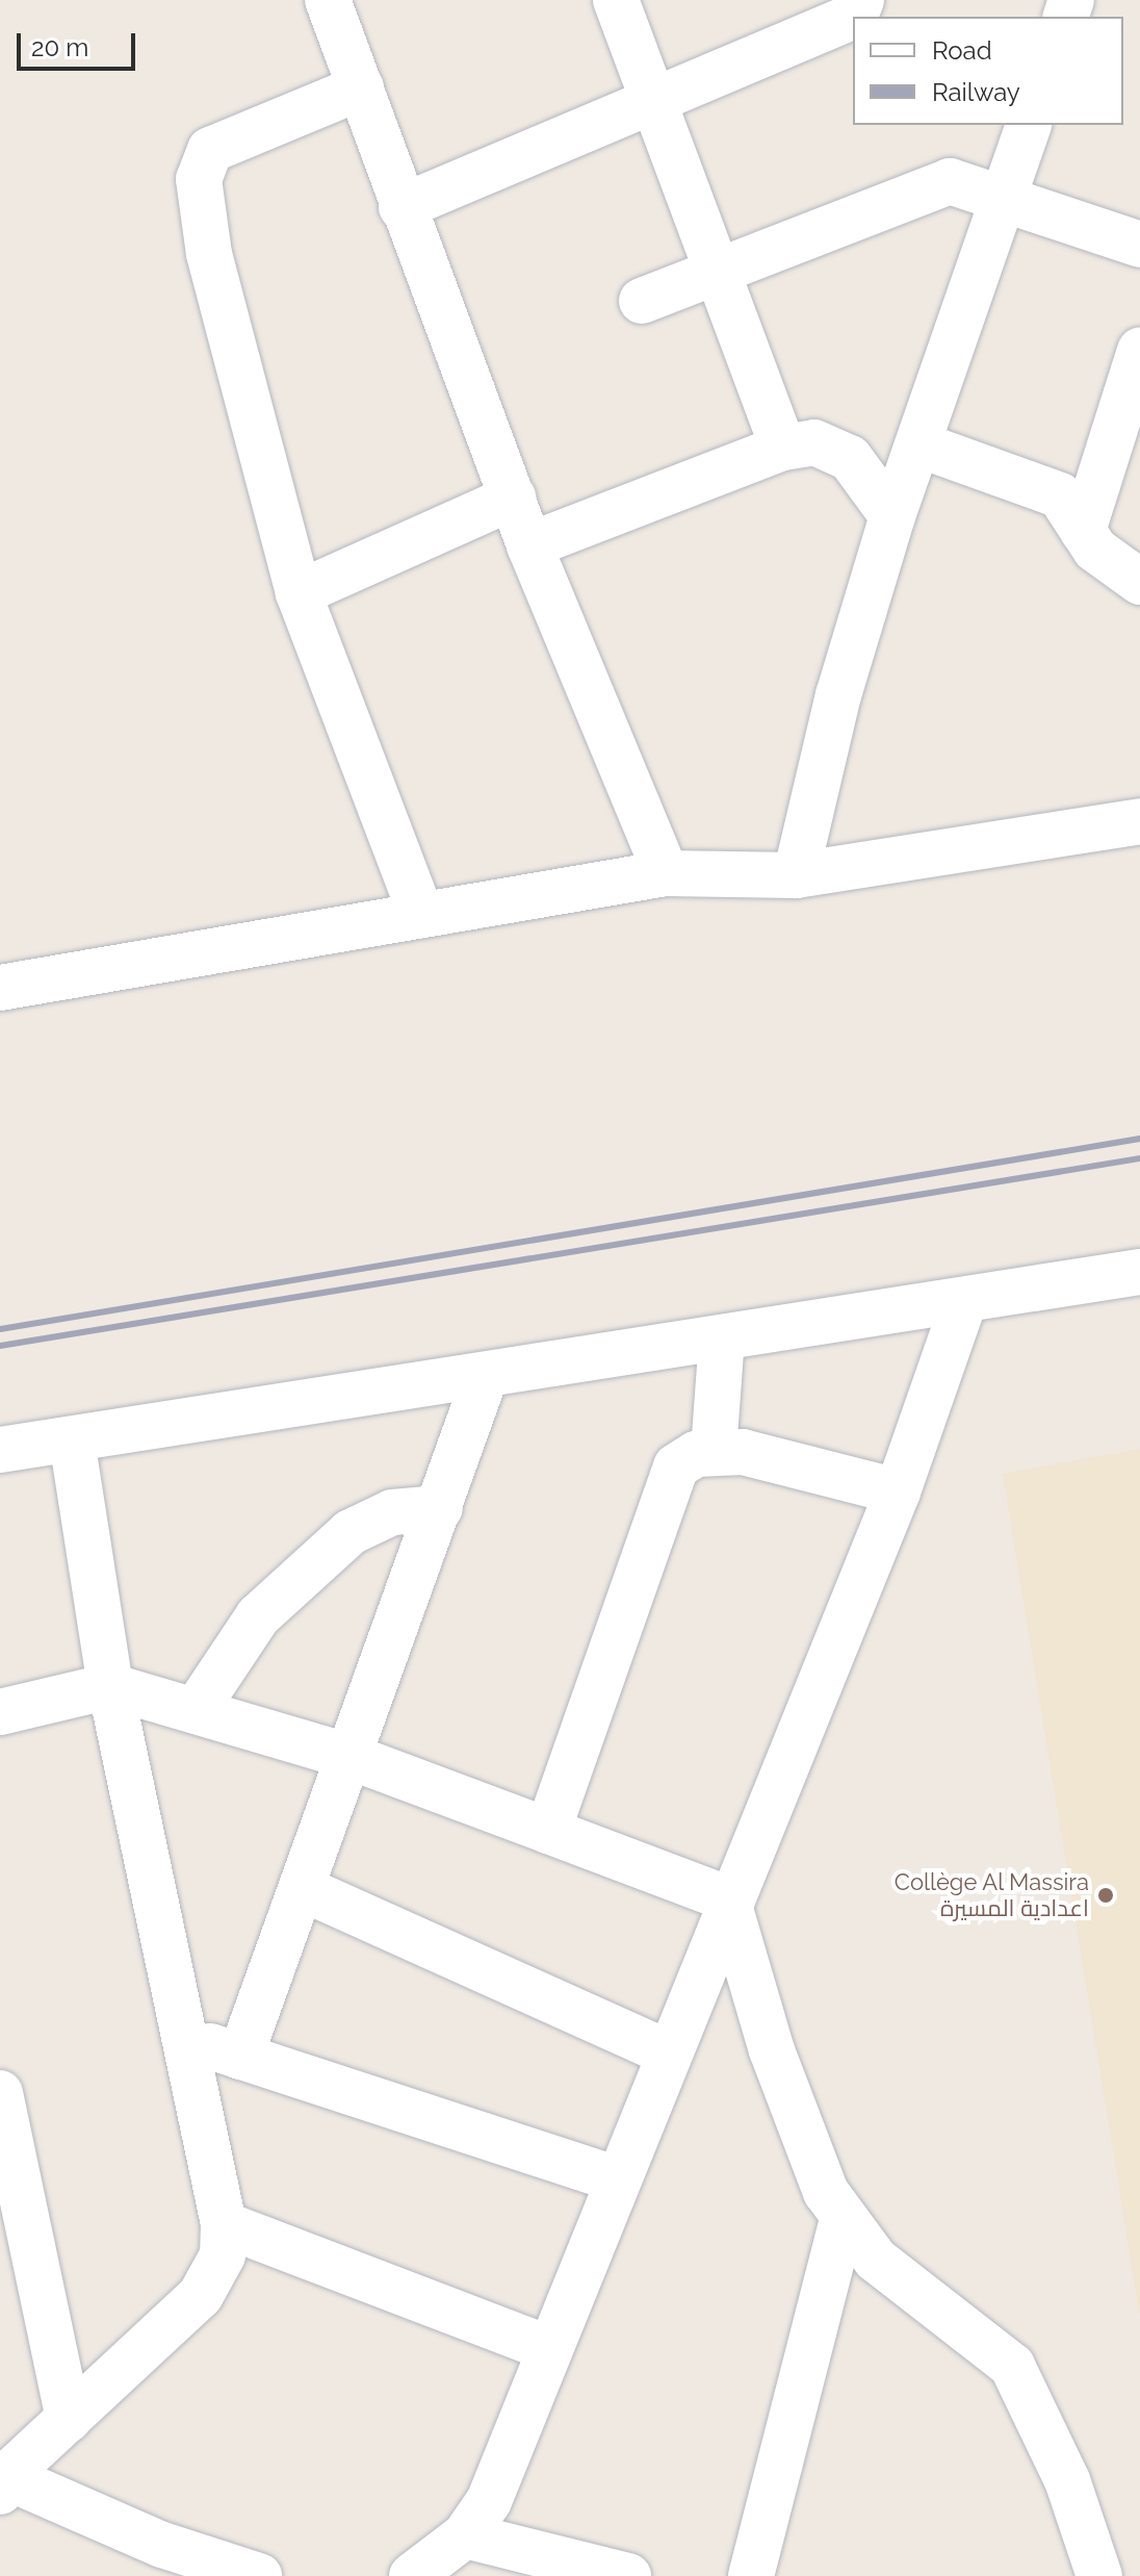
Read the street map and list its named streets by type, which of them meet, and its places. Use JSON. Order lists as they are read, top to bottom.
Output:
{
  "places": ["Collège Al Massira اعدادية المسيرة"],
  "legend": ["Road", "Railway"],
  "scale_bar": "20 m"
}
